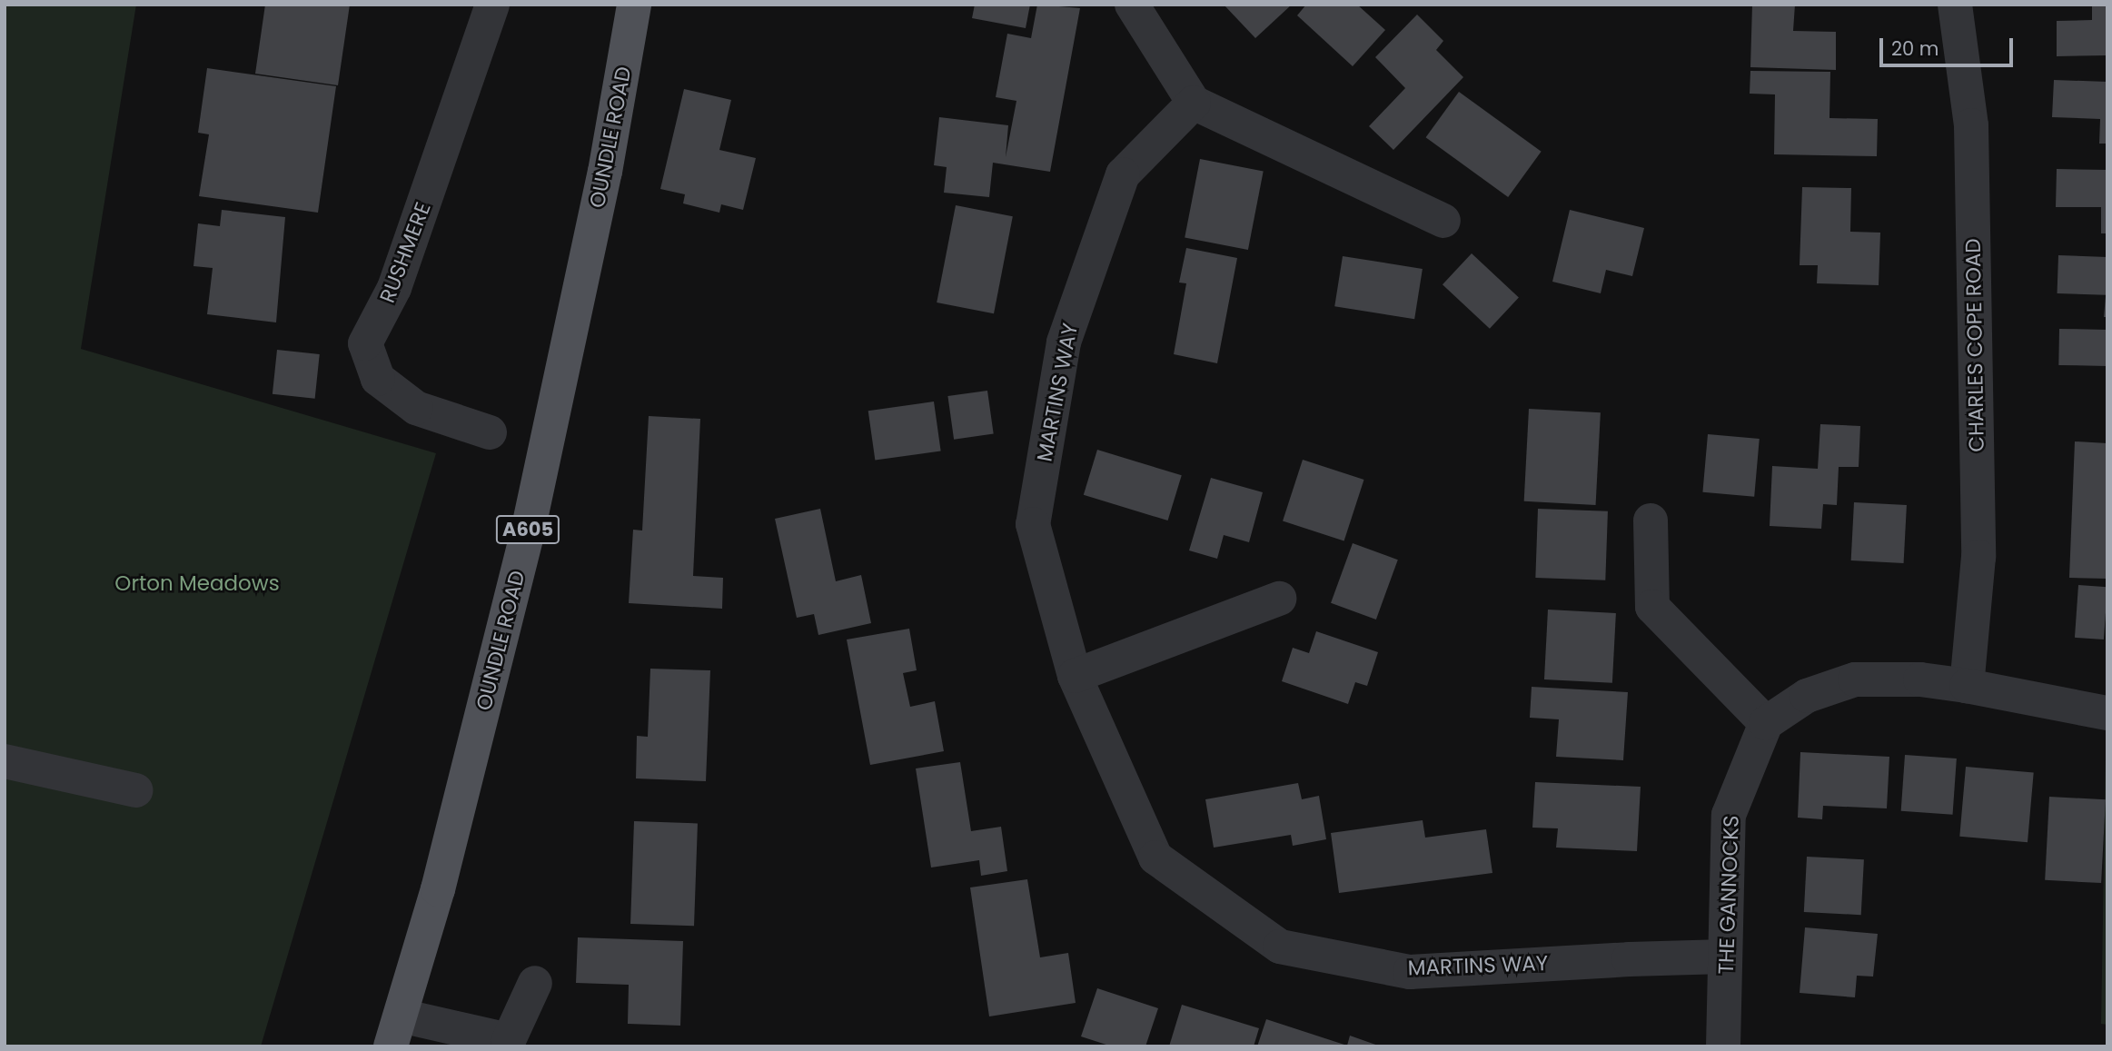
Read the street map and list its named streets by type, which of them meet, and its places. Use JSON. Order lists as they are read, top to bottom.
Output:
{
  "streets": {
    "main road": ["OUNDLE ROAD", "A605"],
    "street": [
      "RUSHMERE",
      "CHARLES COPE ROAD",
      "MARTINS WAY",
      "THE GANNOCKS"
    ]
  },
  "crossings": [
    ["MARTINS WAY", "THE GANNOCKS"]
  ],
  "parks": ["Orton Meadows"],
  "scale_bar": "20 m"
}
